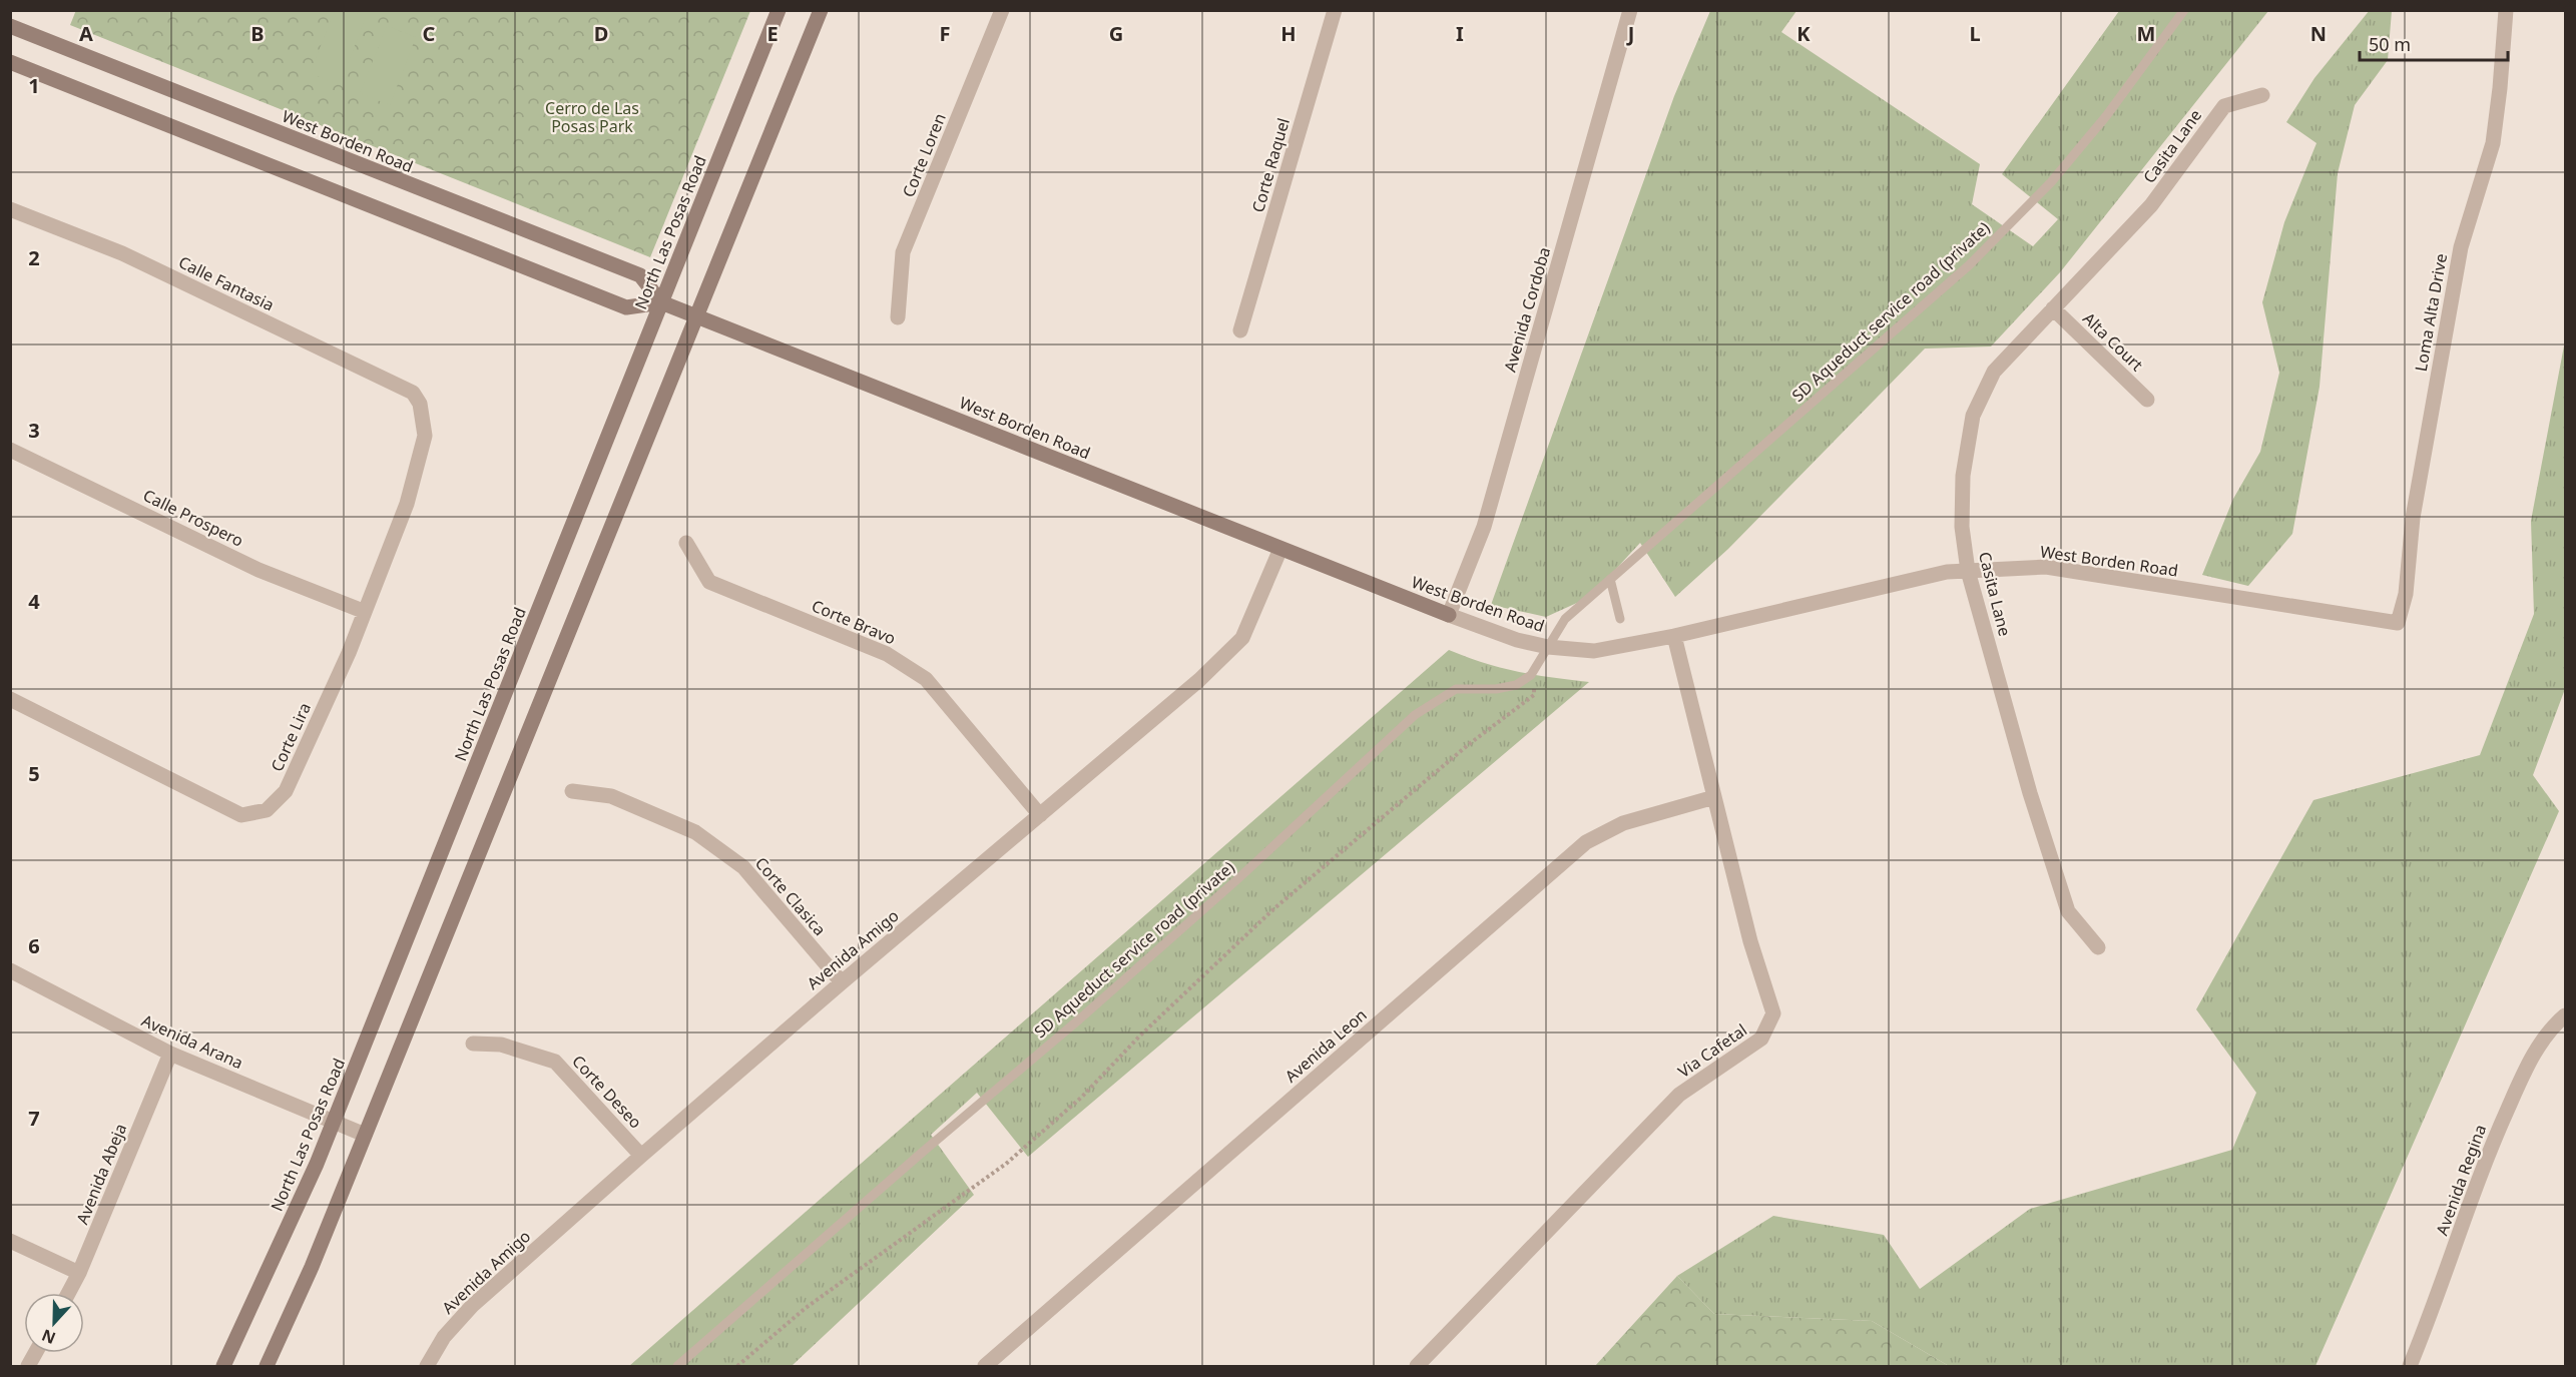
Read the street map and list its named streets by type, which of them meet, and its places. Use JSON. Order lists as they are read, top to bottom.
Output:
{
  "streets": {
    "street": [
      "West Borden Road",
      "Casita Lane",
      "Corte Loren",
      "Corte Raquel",
      "North Las Posas Road",
      "Calle Fantasia",
      "Avenida Cordoba",
      "Loma Alta Drive",
      "Alta Court",
      "Calle Prospero",
      "Corte Bravo",
      "Corte Lira",
      "Corte Clasica",
      "Avenida Amigo",
      "Avenida Arana",
      "Avenida Leon",
      "Via Cafetal",
      "Corte Deseo",
      "Avenida Abeja",
      "Avenida Regina"
    ],
    "lane": ["SD Aqueduct service road (private)"]
  },
  "crossings": [
    ["West Borden Road", "Casita Lane"],
    ["West Borden Road", "North Las Posas Road"],
    ["West Borden Road", "Avenida Cordoba"],
    ["West Borden Road", "SD Aqueduct service road (private)"],
    ["West Borden Road", "Loma Alta Drive"],
    ["West Borden Road", "Avenida Amigo"],
    ["West Borden Road", "Via Cafetal"],
    ["Casita Lane", "Alta Court"],
    ["North Las Posas Road", "Avenida Arana"],
    ["Calle Fantasia", "Corte Lira"],
    ["Calle Prospero", "Corte Lira"],
    ["Corte Bravo", "Avenida Amigo"],
    ["Corte Clasica", "Avenida Amigo"],
    ["Avenida Amigo", "Corte Deseo"],
    ["Avenida Arana", "Avenida Abeja"],
    ["Avenida Leon", "Via Cafetal"]
  ],
  "parks": ["Cerro de Las Posas Park"],
  "scale_bar": "50 m",
  "north": "bottom",
  "grid": {
    "columns": [
      "A",
      "B",
      "C",
      "D",
      "E",
      "F",
      "G",
      "H",
      "I",
      "J",
      "K",
      "L",
      "M",
      "N"
    ],
    "rows": [
      "1",
      "2",
      "3",
      "4",
      "5",
      "6",
      "7"
    ]
  }
}
